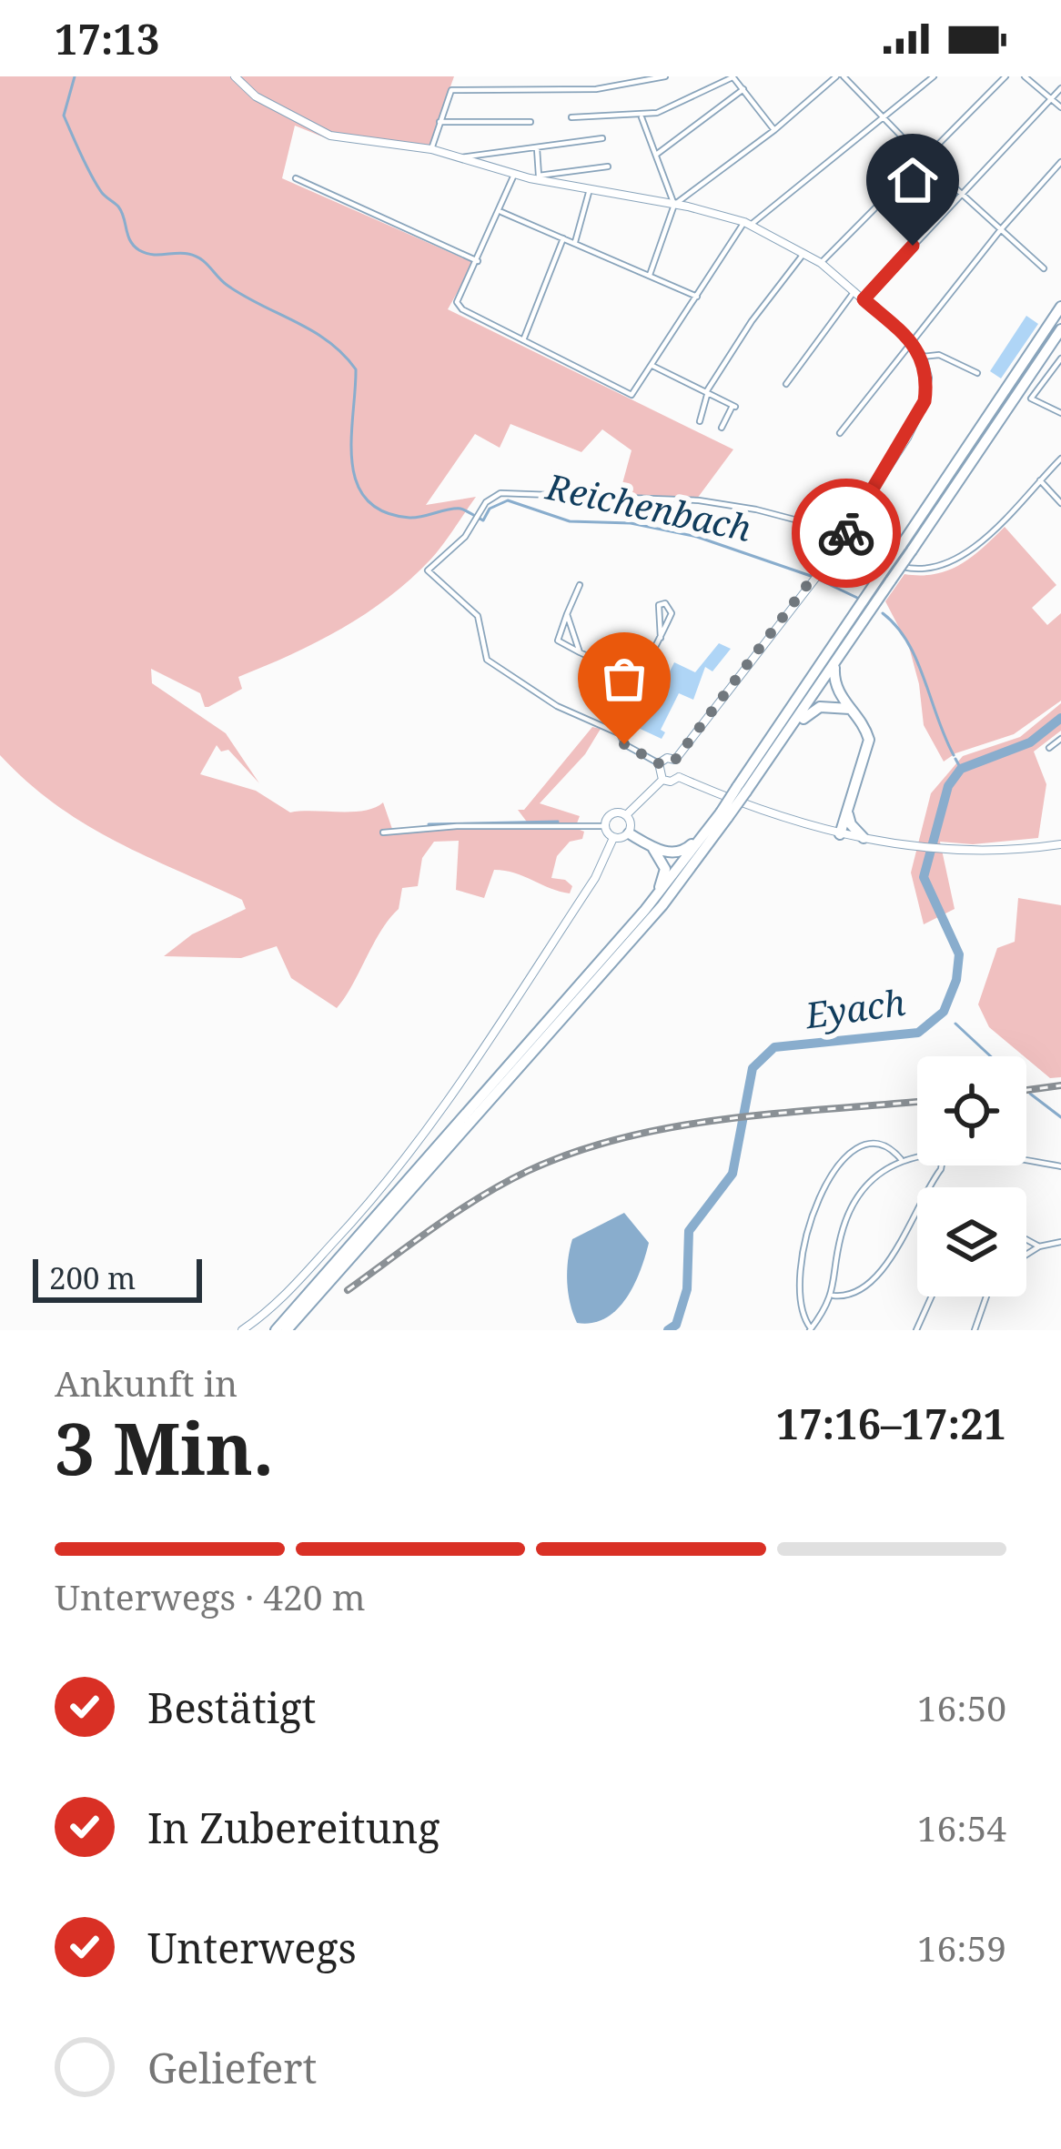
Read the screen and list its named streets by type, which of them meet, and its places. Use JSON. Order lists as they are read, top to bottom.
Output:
{
  "water": ["Reichenbach", "Eyach"],
  "scale_bar": "200 m",
  "page": {
    "status": "17:13",
    "scale": "200 m",
    "heading": ["3 Min.", "Ankunft in", "17:16–17:21"],
    "bar": "Unterwegs · 420 m",
    "list": [
      ["Bestätigt", "16:50"],
      ["In Zubereitung", "16:54"],
      ["Unterwegs", "16:59"],
      "Geliefert"
    ]
  }
}
